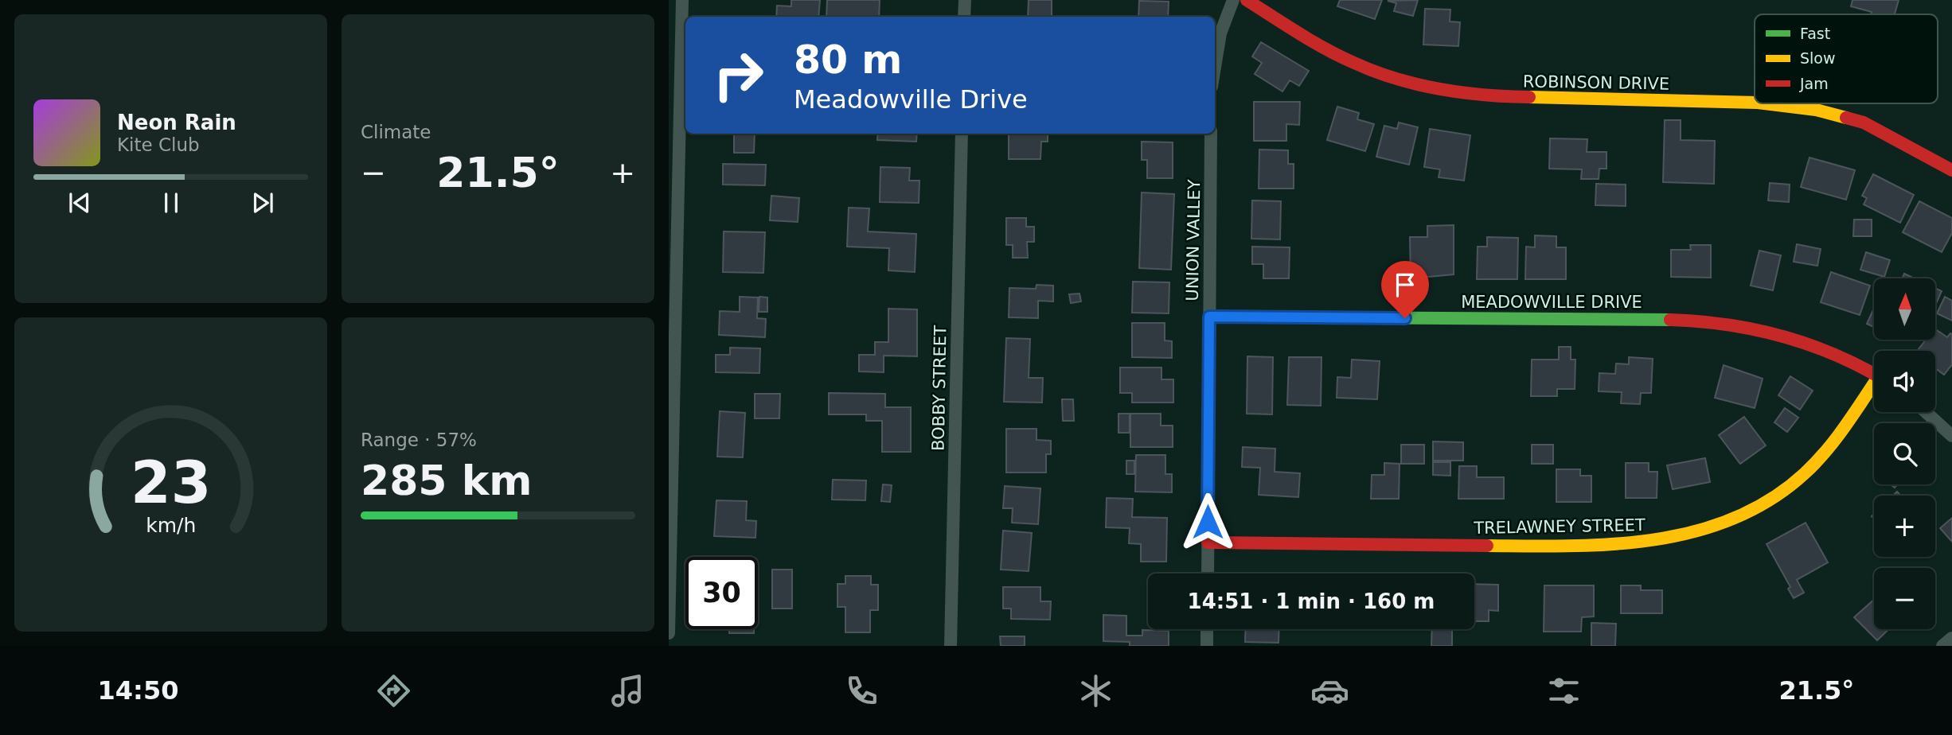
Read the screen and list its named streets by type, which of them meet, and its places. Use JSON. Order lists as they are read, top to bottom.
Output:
{
  "streets": {
    "street": [
      "ROBINSON DRIVE",
      "UNION VALLEY",
      "MEADOWVILLE DRIVE",
      "BOBBY STREET",
      "TRELAWNEY STREET"
    ]
  },
  "crossings": [
    ["UNION VALLEY", "MEADOWVILLE DRIVE"],
    ["UNION VALLEY", "TRELAWNEY STREET"]
  ],
  "legend": ["Fast", "Slow", "Jam"],
  "north": "top",
  "page": {
    "tile": [
      "Climate",
      ["Range · 57%", "285 km"]
    ],
    "turn": ["80 m", "Meadowville Drive"],
    "song": ["Neon Rain", "Kite Club"],
    "heat": ["−", "21.5°", "+"],
    "map_buttons": ["+", "−"],
    "limit": "30",
    "trip": "14:51 · 1 min · 160 m",
    "tabs": ["14:50", "21.5°"],
    "gauge": ["23", "km/h"]
  }
}
